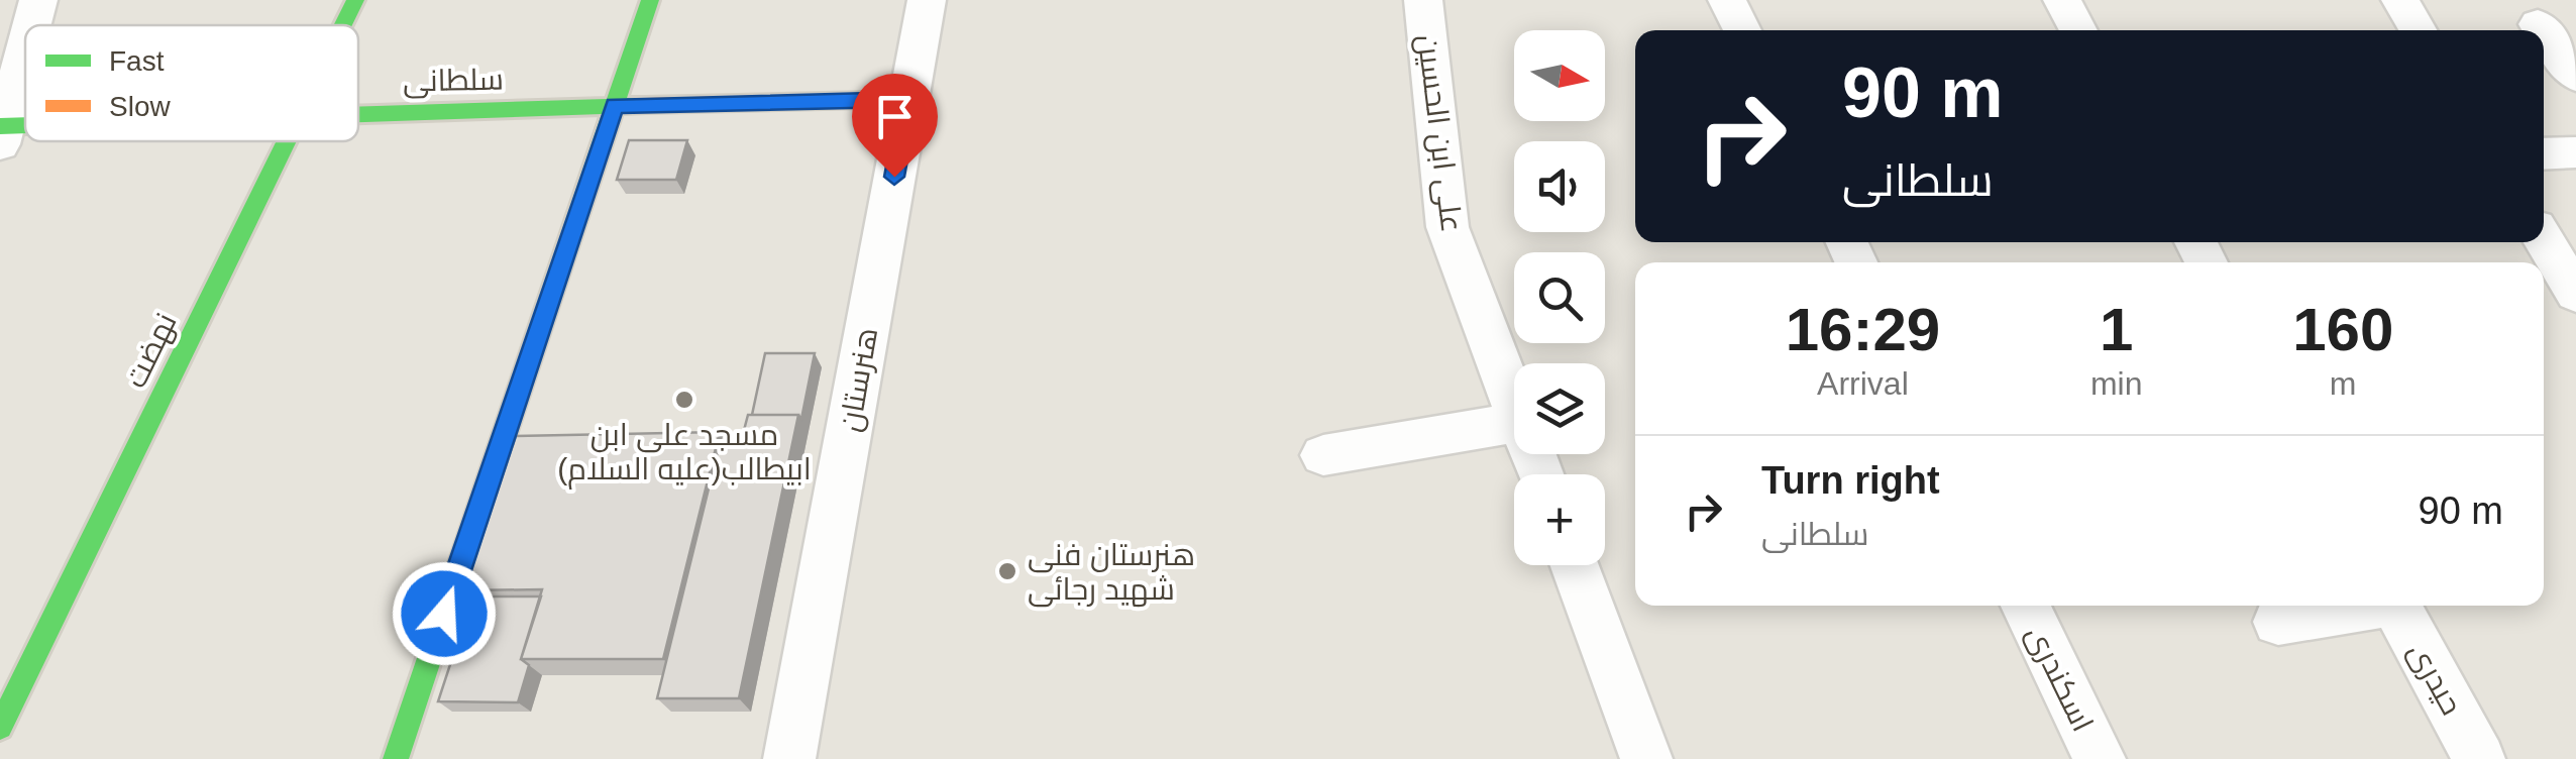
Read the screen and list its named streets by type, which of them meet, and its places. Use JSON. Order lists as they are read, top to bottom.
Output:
{
  "streets": {
    "street": [
      "سلطانی",
      "علی ابن الحسین",
      "نهضت",
      "هنرستان",
      "اسکندری",
      "حیدری"
    ]
  },
  "crossings": [
    ["سلطانی", "هنرستان"]
  ],
  "places": ["مسجد علی ابن ابیطالب(علیه السلام)", "هنرستان فنی شهید رجائی"],
  "legend": ["Fast", "Slow"],
  "north": "right",
  "page": {
    "map_buttons": "+",
    "turn": ["90 m", "سلطانی"],
    "eta": [
      "16:29",
      "Arrival",
      "1",
      "min",
      "160",
      "m"
    ],
    "list": [
      {
        "name": "Turn right",
        "note": "سلطانی",
        "value": "90 m"
      }
    ]
  }
}
